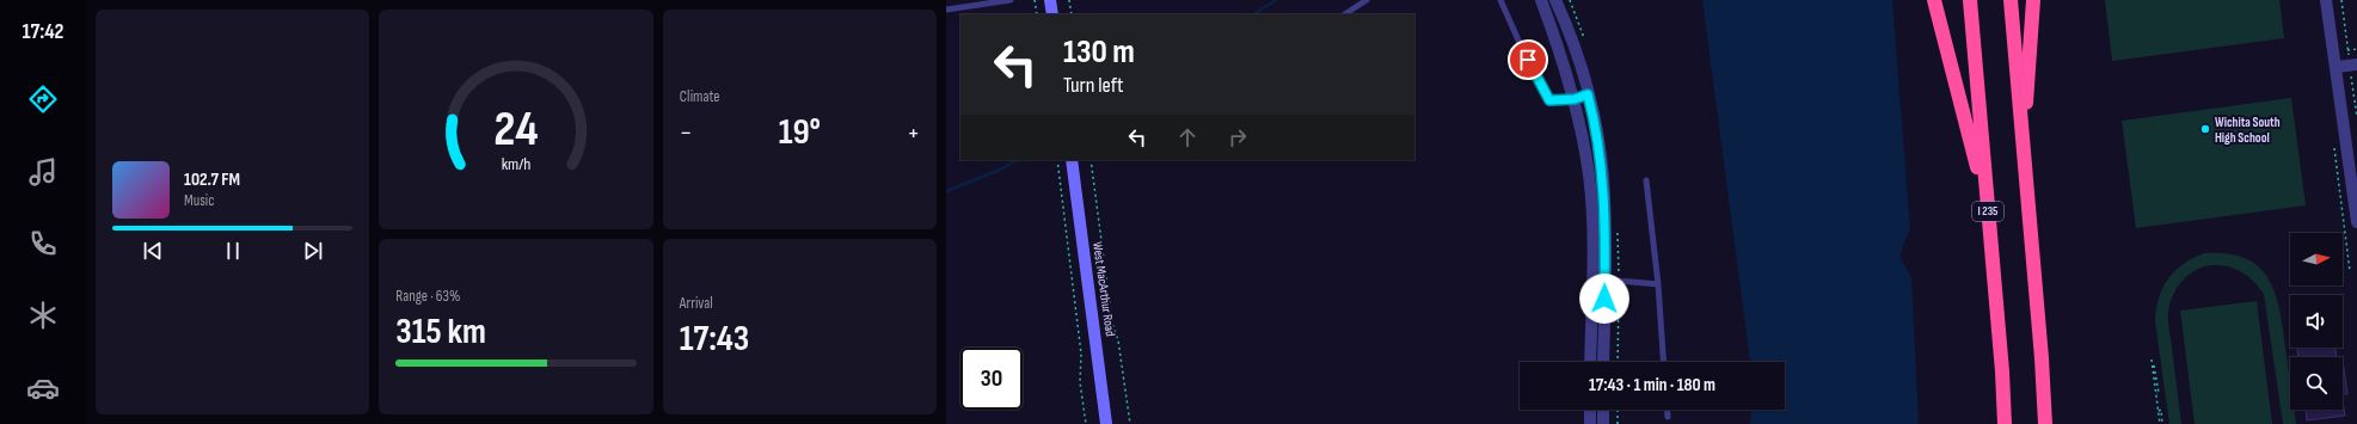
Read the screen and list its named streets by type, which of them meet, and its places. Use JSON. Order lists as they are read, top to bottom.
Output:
{
  "streets": {
    "highway": ["I 235"],
    "street": ["West MacArthur Road"]
  },
  "places": ["Wichita South High School"],
  "north": "right",
  "page": {
    "tabs": "17:42",
    "tile": [
      "Climate",
      ["Range · 63%", "315 km"],
      ["Arrival", "17:43"]
    ],
    "turn": ["130 m", "Turn left"],
    "heat": ["−", "19°", "+"],
    "song": ["102.7 FM", "Music"],
    "limit": "30",
    "trip": "17:43 · 1 min · 180 m",
    "gauge": ["24", "km/h"]
  }
}
